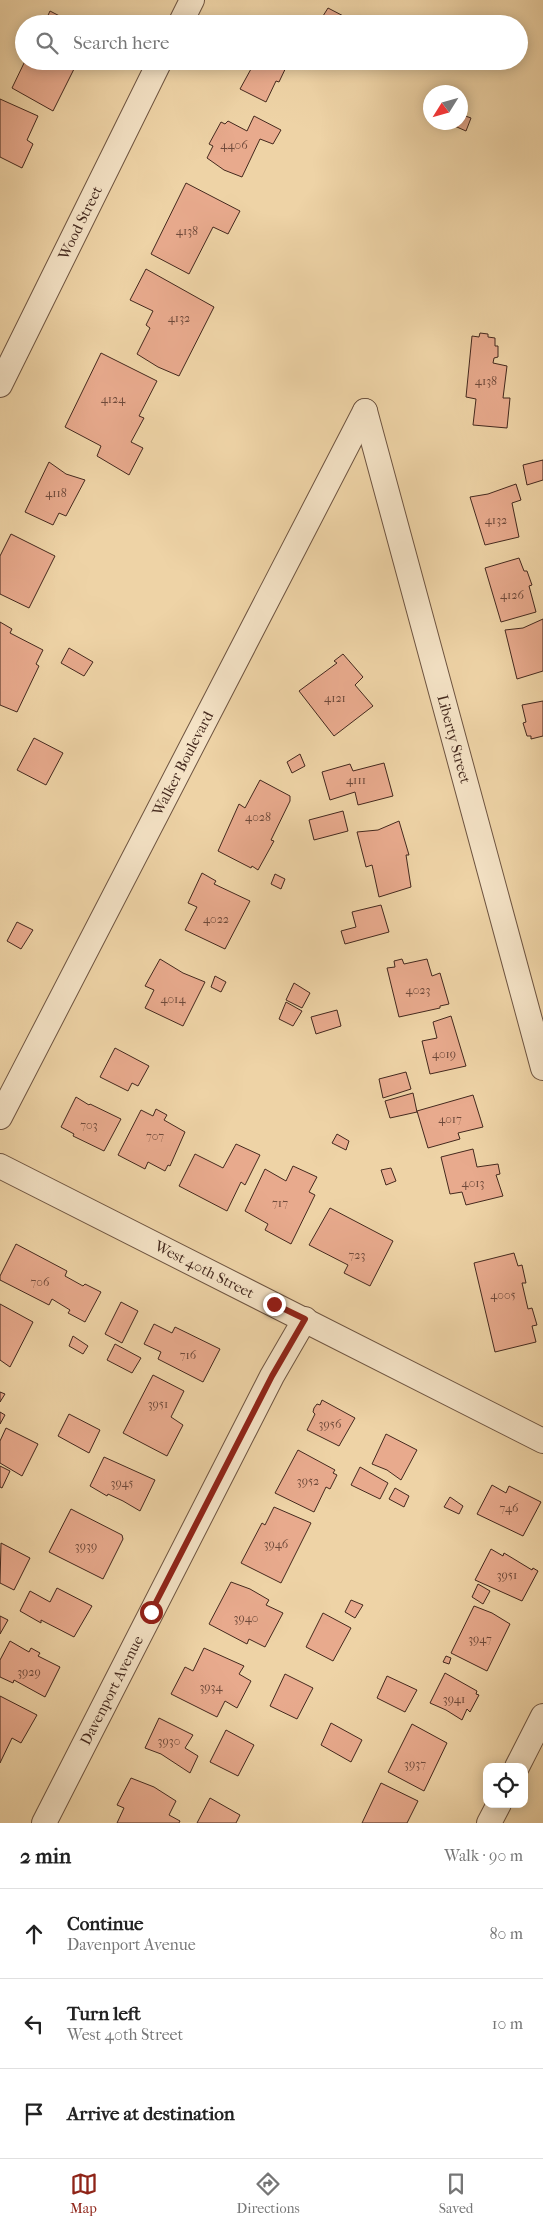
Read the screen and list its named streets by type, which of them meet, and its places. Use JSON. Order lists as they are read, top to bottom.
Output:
{
  "streets": {
    "street": [
      "Wood Street",
      "Liberty Street",
      "Walker Boulevard",
      "West 40th Street",
      "Davenport Avenue"
    ]
  },
  "crossings": [
    ["Liberty Street", "Walker Boulevard"],
    ["West 40th Street", "Davenport Avenue"]
  ],
  "house_numbers": [
    "4406",
    "4138",
    "4132",
    "4138",
    "4124",
    "4118",
    "4132",
    "4126",
    "4121",
    "4111",
    "4028",
    "4022",
    "4023",
    "4014",
    "4019",
    "4017",
    "703",
    "707",
    "4013",
    "717",
    "723",
    "706",
    "4005",
    "716",
    "3951",
    "3956",
    "3952",
    "3945",
    "746",
    "3946",
    "3939",
    "3951",
    "3940",
    "3947",
    "3929",
    "3934",
    "3941",
    "3930",
    "3937"
  ],
  "north": "bottom left",
  "page": {
    "search": "Search here",
    "heading": ["2 min", "Walk · 90 m"],
    "list": [
      ["Continue", "Davenport Avenue", "80 m"],
      ["Turn left", "West 40th Street", "10 m"],
      "Arrive at destination"
    ],
    "nav": ["Map", "Directions", "Saved"]
  }
}
